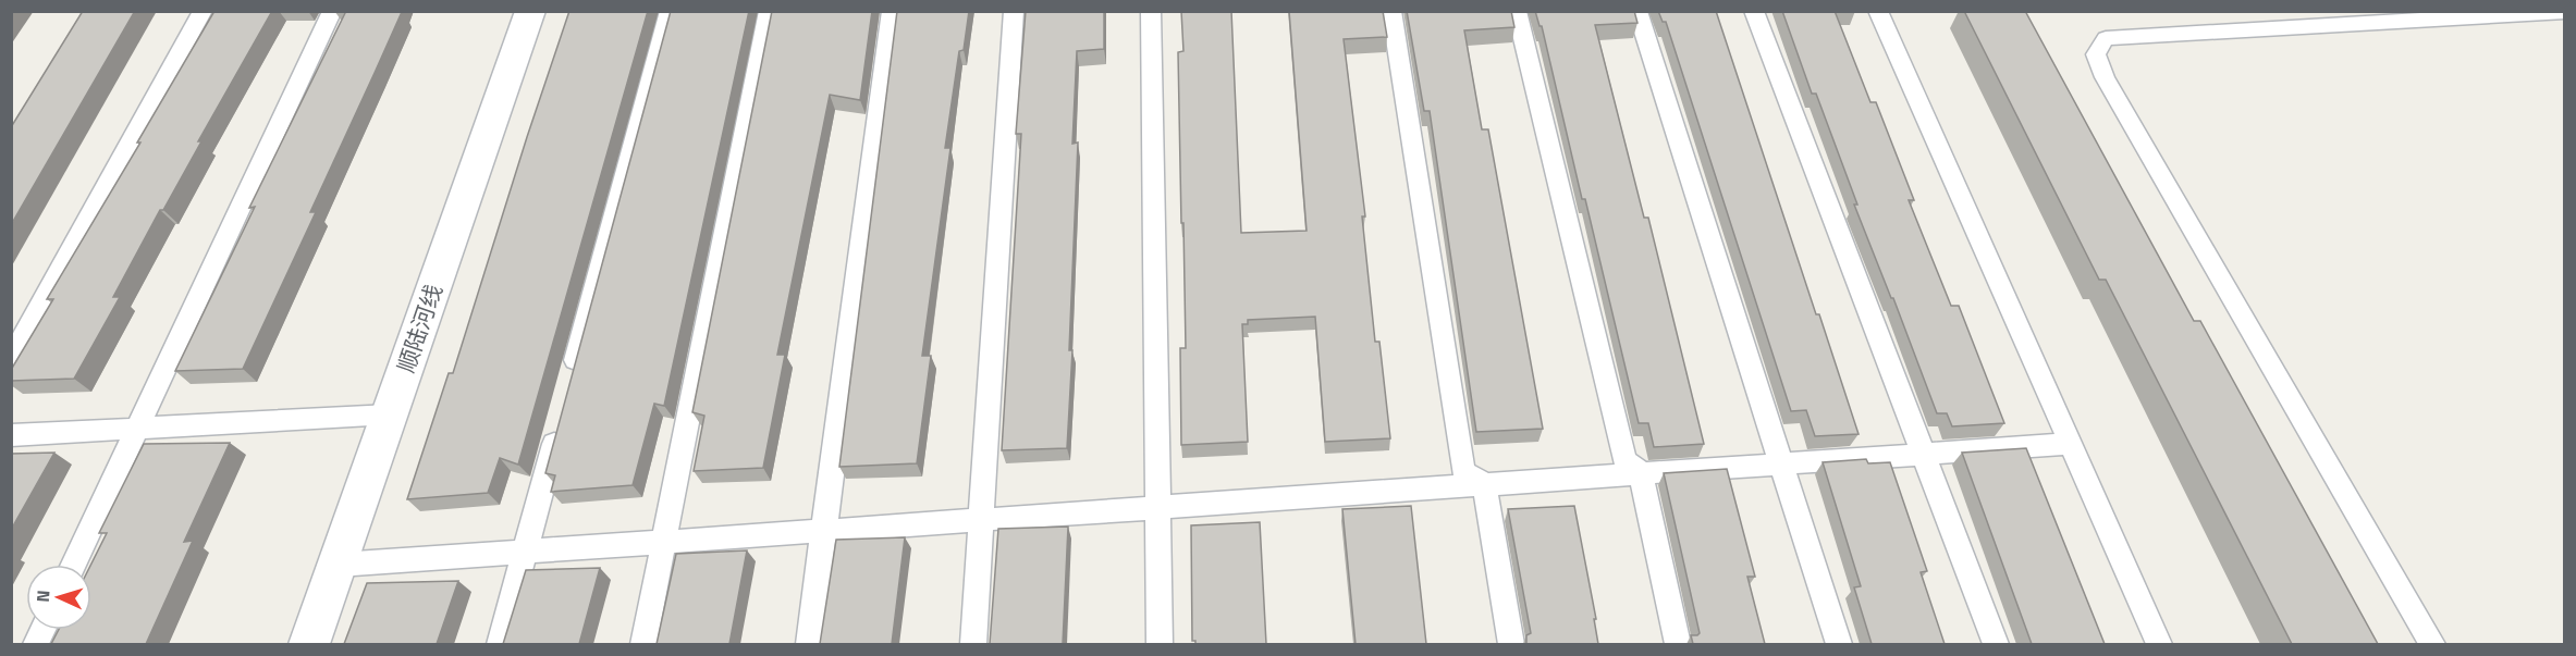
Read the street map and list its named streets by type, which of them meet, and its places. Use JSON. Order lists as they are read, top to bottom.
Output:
{
  "streets": {
    "street": ["顺陆河线"]
  },
  "north": "left"
}
